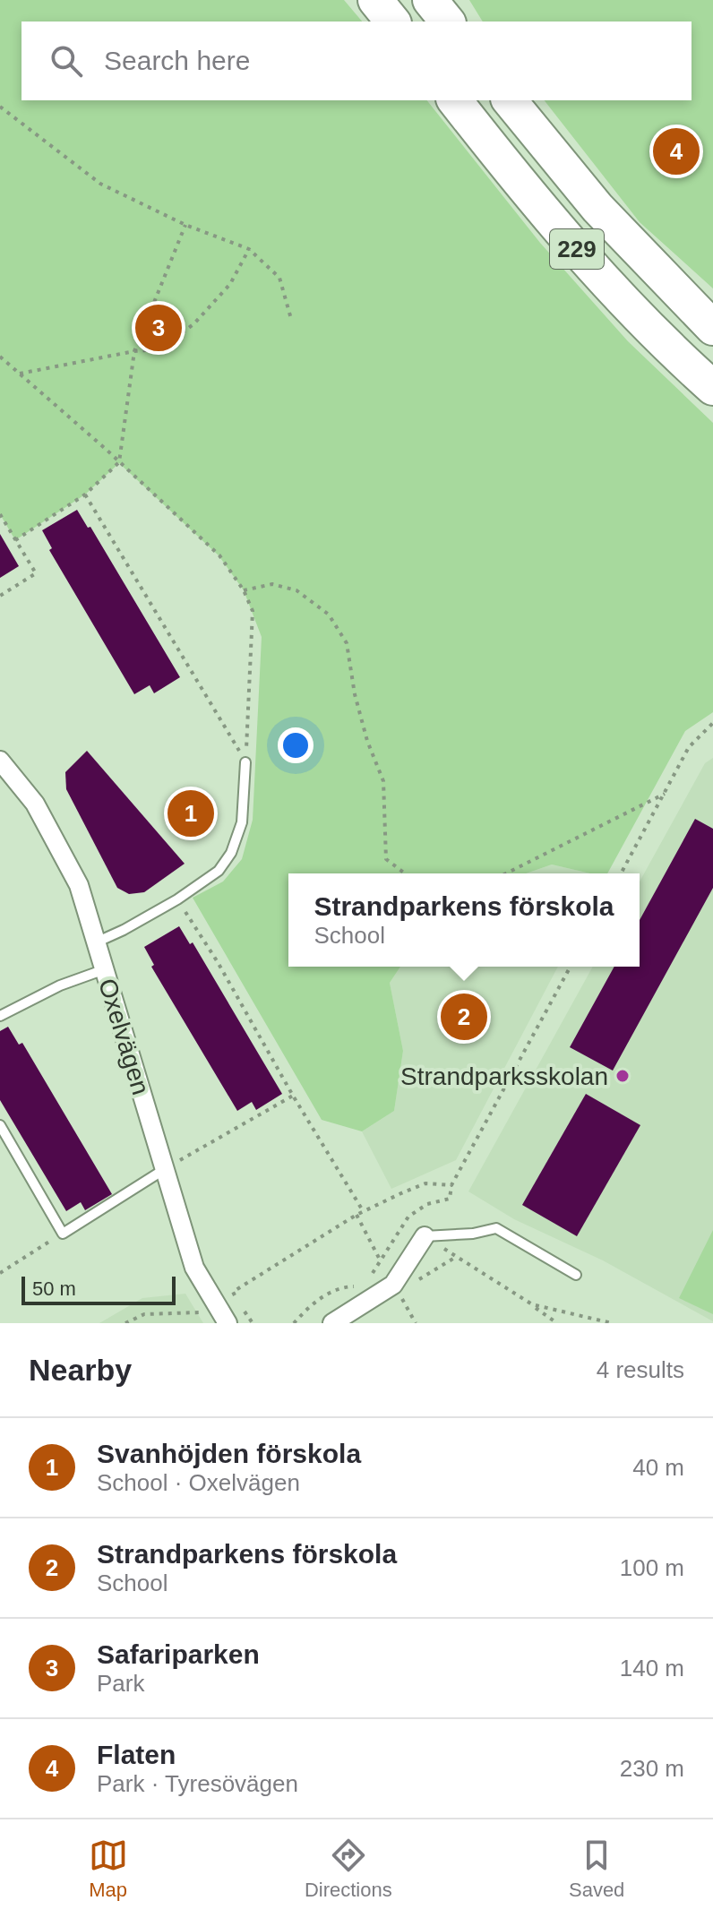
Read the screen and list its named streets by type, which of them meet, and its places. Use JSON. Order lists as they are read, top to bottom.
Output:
{
  "streets": {
    "highway": ["229"],
    "street": ["Oxelvägen"]
  },
  "places": ["Strandparksskolan"],
  "scale_bar": "50 m",
  "page": {
    "search": "Search here",
    "pins": [
      "4",
      "3",
      "1",
      "2"
    ],
    "popup": ["Strandparkens förskola", "School"],
    "scale": "50 m",
    "heading": ["Nearby", "4 results"],
    "list": [
      {
        "mark": "1",
        "name": "Svanhöjden förskola",
        "note": "School · Oxelvägen",
        "value": "40 m"
      },
      {
        "mark": "2",
        "name": "Strandparkens förskola",
        "note": "School",
        "value": "100 m"
      },
      {
        "mark": "3",
        "name": "Safariparken",
        "note": "Park",
        "value": "140 m"
      },
      {
        "mark": "4",
        "name": "Flaten",
        "note": "Park · Tyresövägen",
        "value": "230 m"
      }
    ],
    "nav": ["Map", "Directions", "Saved"]
  }
}
